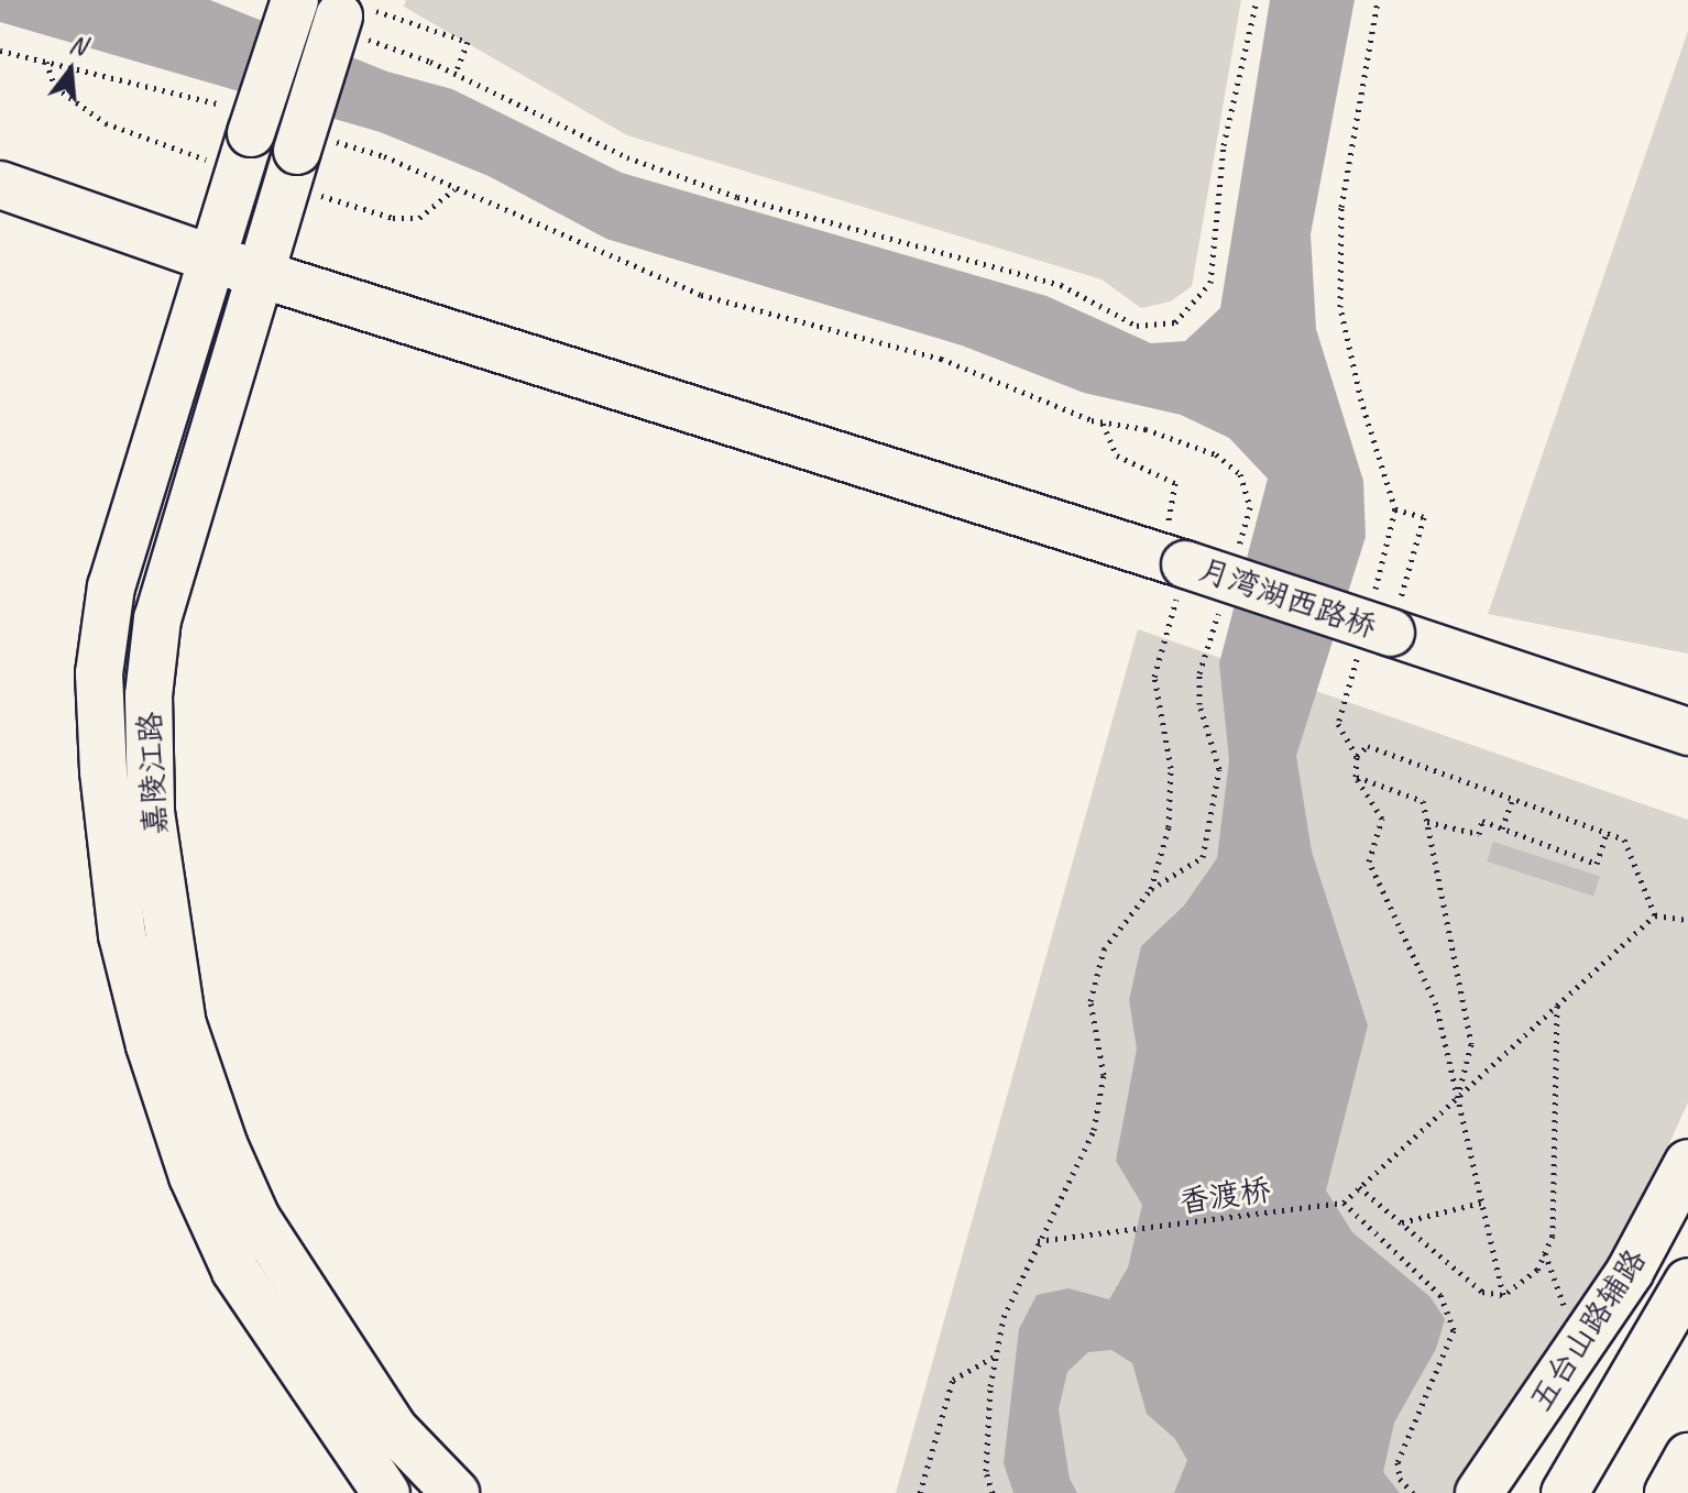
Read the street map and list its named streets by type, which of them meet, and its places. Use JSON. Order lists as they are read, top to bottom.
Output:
{
  "streets": {
    "street": ["月湾湖西路桥", "嘉陵江路", "五台山路辅路"],
    "path": ["香渡桥"]
  },
  "crossings": [
    ["月湾湖西路桥", "嘉陵江路"]
  ],
  "north": "top"
}
